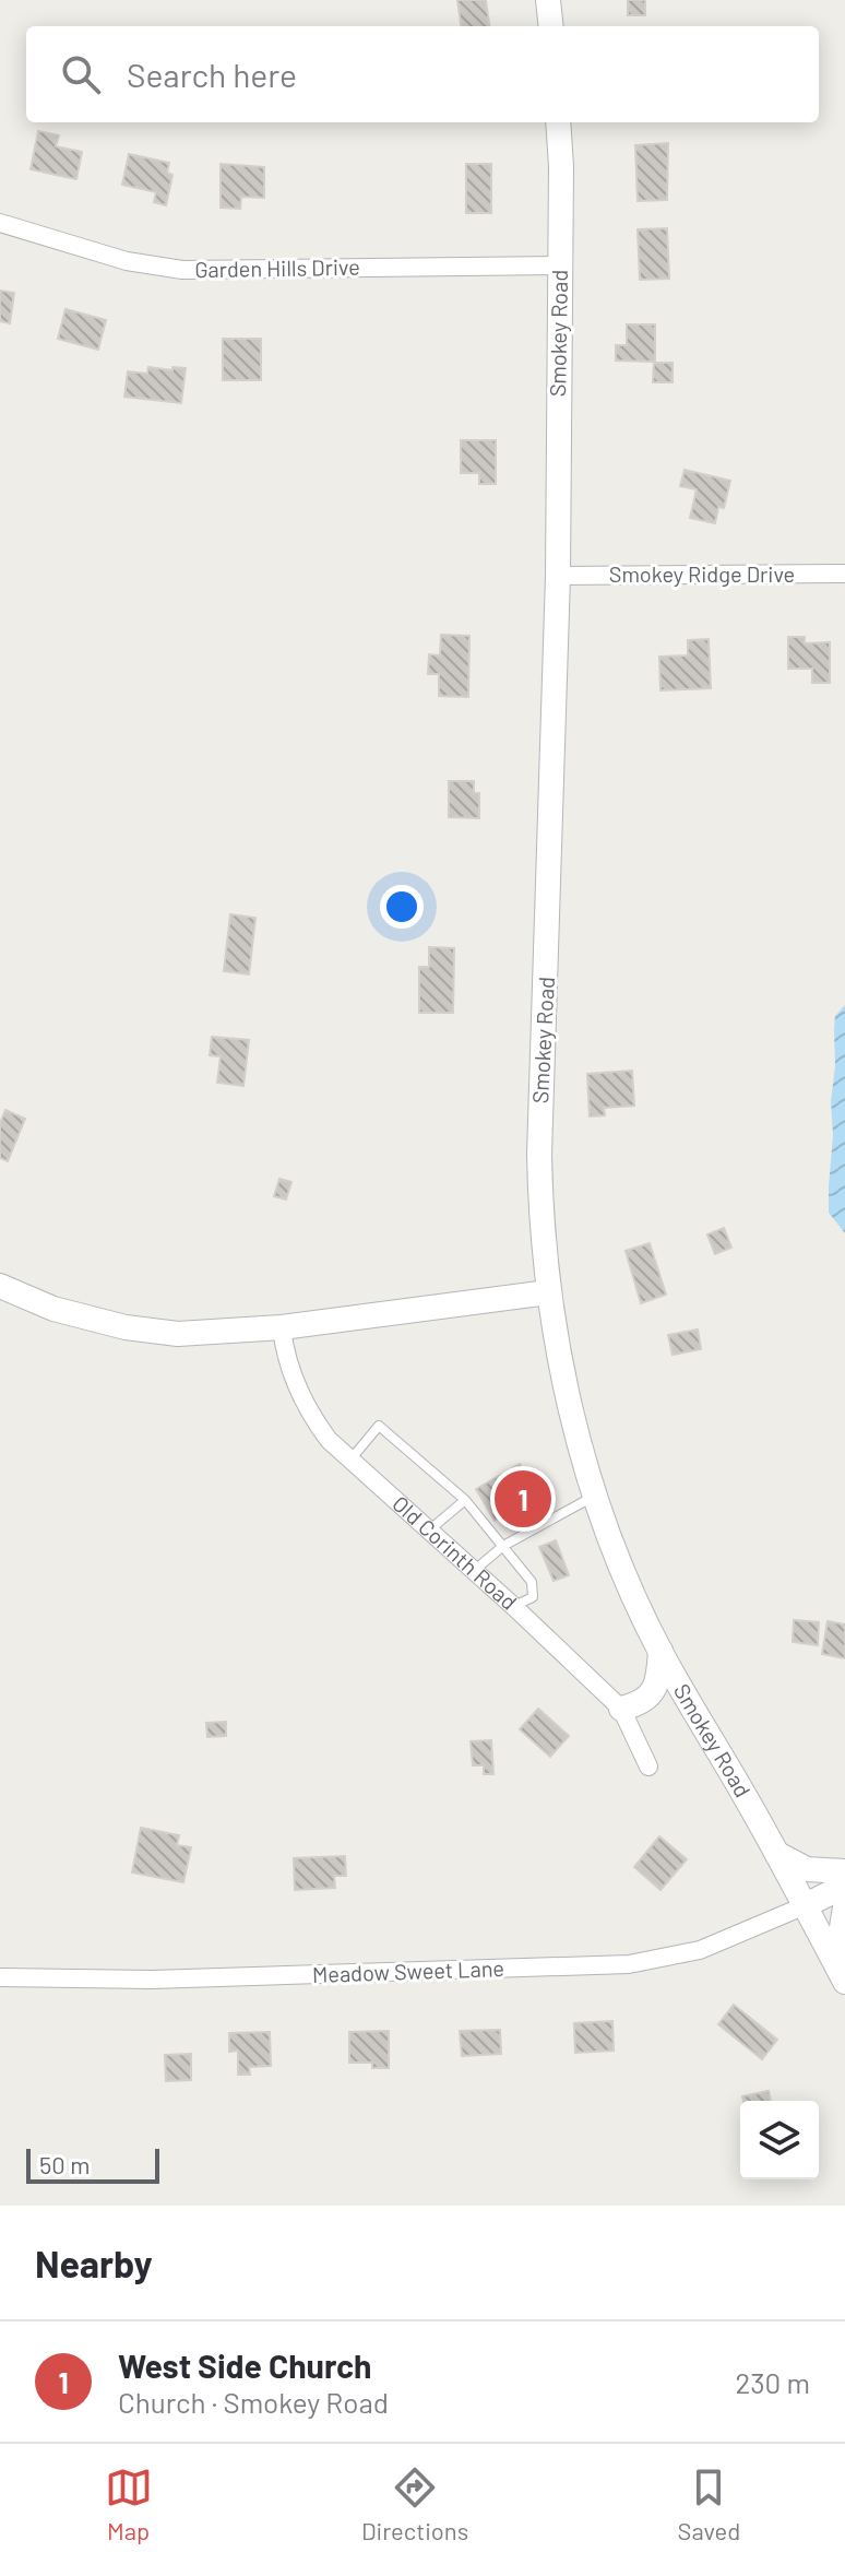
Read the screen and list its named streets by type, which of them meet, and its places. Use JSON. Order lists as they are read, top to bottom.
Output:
{
  "streets": {
    "street": [
      "Garden Hills Drive",
      "Smokey Road",
      "Smokey Ridge Drive",
      "Old Corinth Road",
      "Meadow Sweet Lane"
    ]
  },
  "crossings": [
    ["Garden Hills Drive", "Smokey Road"],
    ["Smokey Road", "Smokey Ridge Drive"],
    ["Smokey Road", "Meadow Sweet Lane"]
  ],
  "scale_bar": "50 m",
  "page": {
    "search": "Search here",
    "pins": "1",
    "scale": "50 m",
    "heading": "Nearby",
    "list": [
      {
        "mark": "1",
        "name": "West Side Church",
        "note": "Church · Smokey Road",
        "value": "230 m"
      }
    ],
    "nav": ["Map", "Directions", "Saved"]
  }
}
